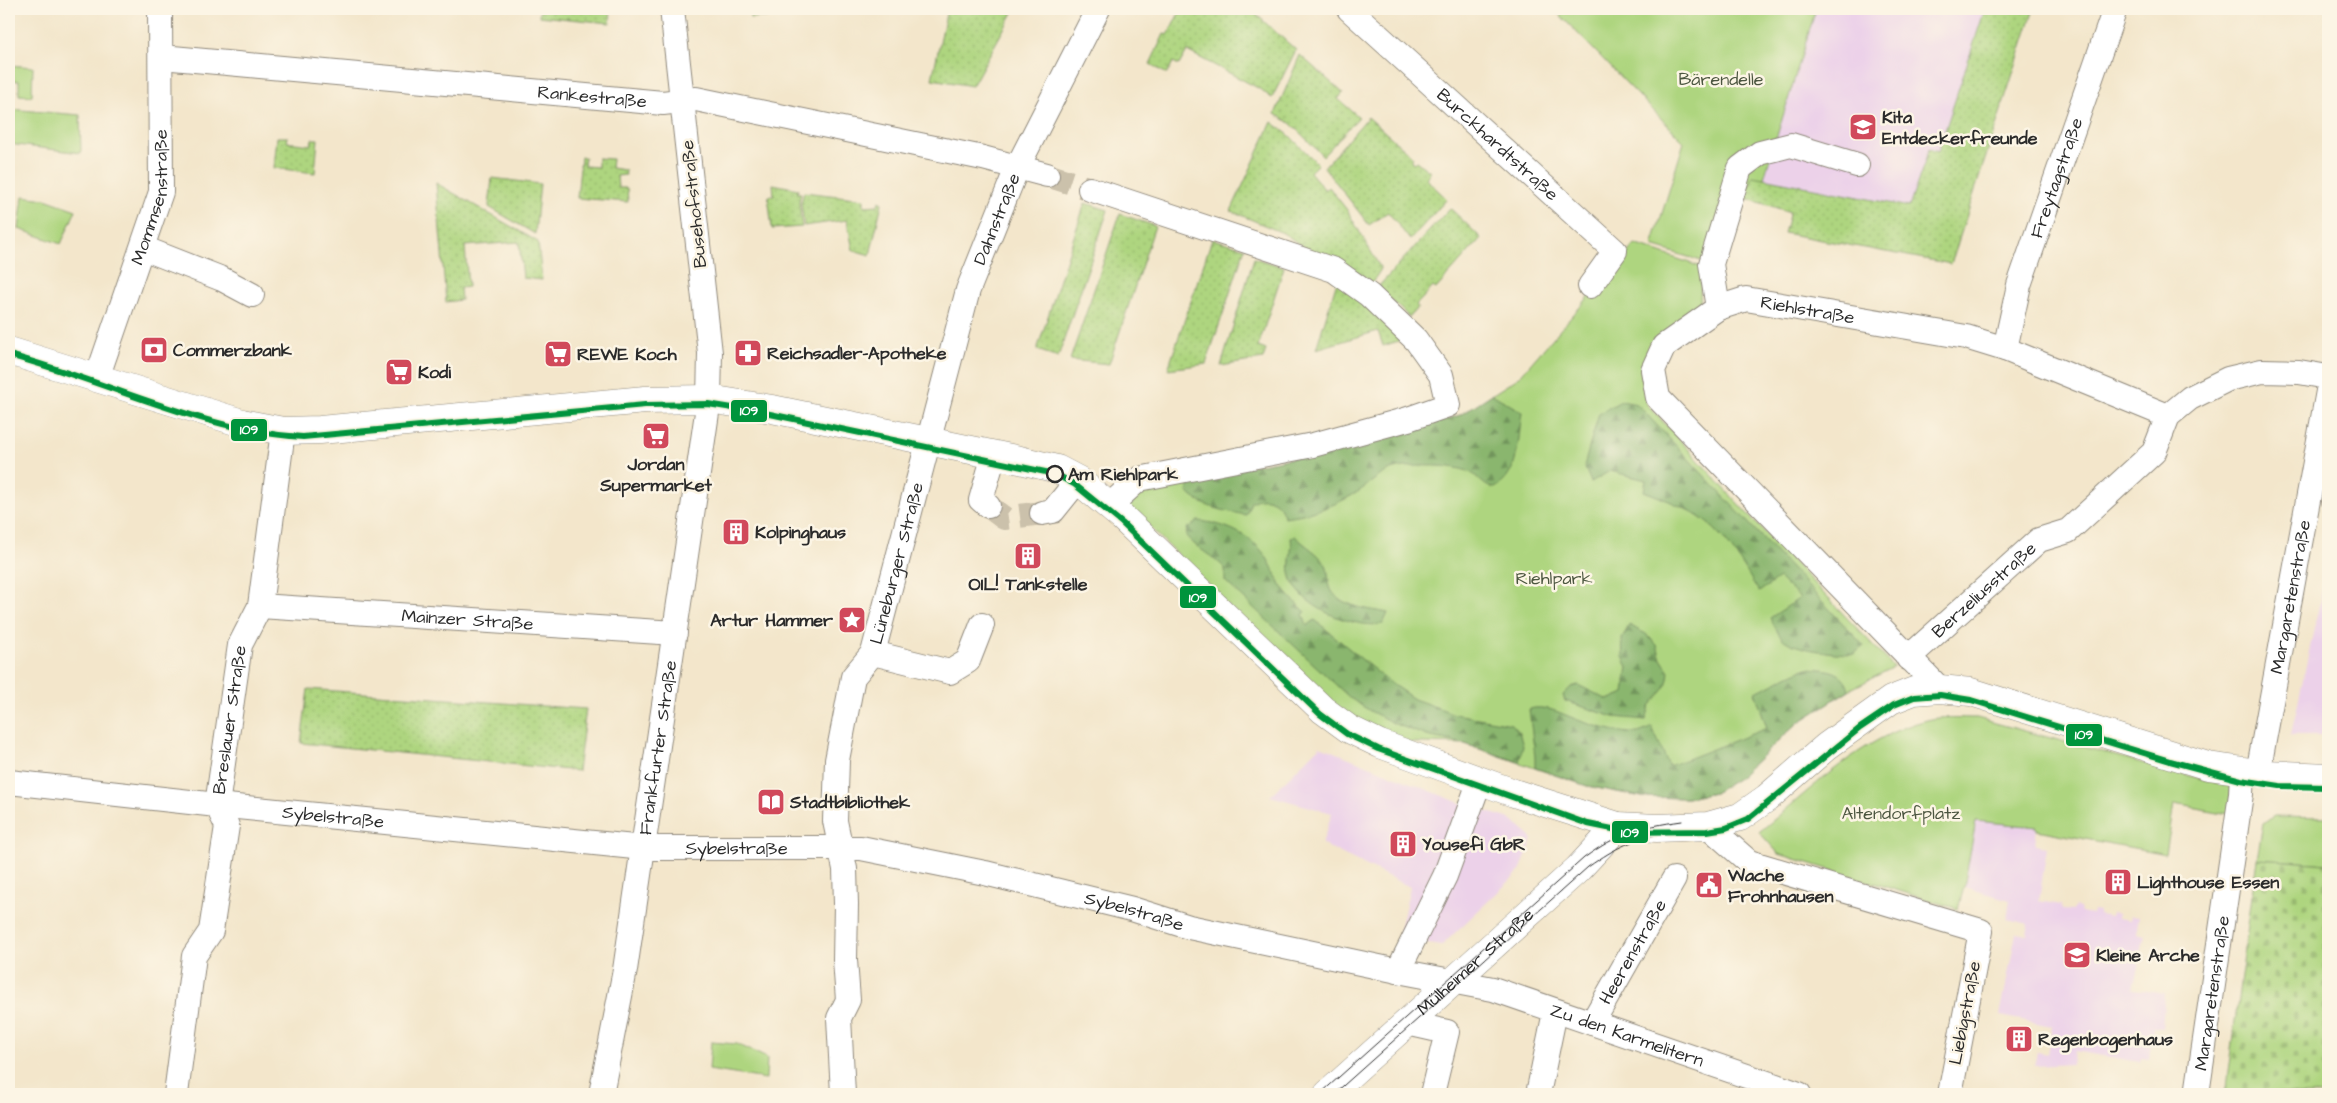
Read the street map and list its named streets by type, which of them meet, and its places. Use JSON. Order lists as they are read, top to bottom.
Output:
{
  "streets": {
    "main road": ["Mülheimer Straße"],
    "street": [
      "Rankestraße",
      "Burckhardtstraße",
      "Freytagstraße",
      "Mommsenstraße",
      "Busehofstraße",
      "Dahnstraße",
      "Riehlstraße",
      "Lüneburger Straße",
      "Berzeliusstraße",
      "Margaretenstraße",
      "Mainzer Straße",
      "Breslauer Straße",
      "Frankfurter Straße",
      "Sybelstraße",
      "Heerenstraße",
      "Liebigstraße",
      "Zu den Karmelitern"
    ]
  },
  "crossings": [
    ["Rankestraße", "Mommsenstraße"],
    ["Rankestraße", "Busehofstraße"],
    ["Rankestraße", "Dahnstraße"],
    ["Freytagstraße", "Riehlstraße"],
    ["Busehofstraße", "Frankfurter Straße"],
    ["Dahnstraße", "Lüneburger Straße"],
    ["Riehlstraße", "Berzeliusstraße"],
    ["Lüneburger Straße", "Sybelstraße"],
    ["Mainzer Straße", "Breslauer Straße"],
    ["Mainzer Straße", "Frankfurter Straße"],
    ["Breslauer Straße", "Sybelstraße"],
    ["Frankfurter Straße", "Sybelstraße"],
    ["Sybelstraße", "Mülheimer Straße"],
    ["Sybelstraße", "Zu den Karmelitern"],
    ["Heerenstraße", "Zu den Karmelitern"],
    ["Mülheimer Straße", "Zu den Karmelitern"]
  ],
  "parks": ["Bärendelle", "Riehlpark", "Altendorfplatz"],
  "places": {
    "school or university": ["Kita Entdeckerfreunde", "Kleine Arche"],
    "bank": ["Commerzbank"],
    "pharmacy": ["Reichsadler-Apotheke"],
    "supermarket": ["REWE Koch", "Kodi", "Jordan Supermarket"],
    "other": ["Am Riehlpark"],
    "building": [
      "Kolpinghaus",
      "OIL! Tankstelle",
      "Yousefi GbR",
      "Lighthouse Essen",
      "Regenbogenhaus"
    ],
    "place": ["Artur Hammer"],
    "library": ["Stadtbibliothek"],
    "public building": ["Wache Frohnhausen"]
  },
  "lines": ["transit line 109"]
}
